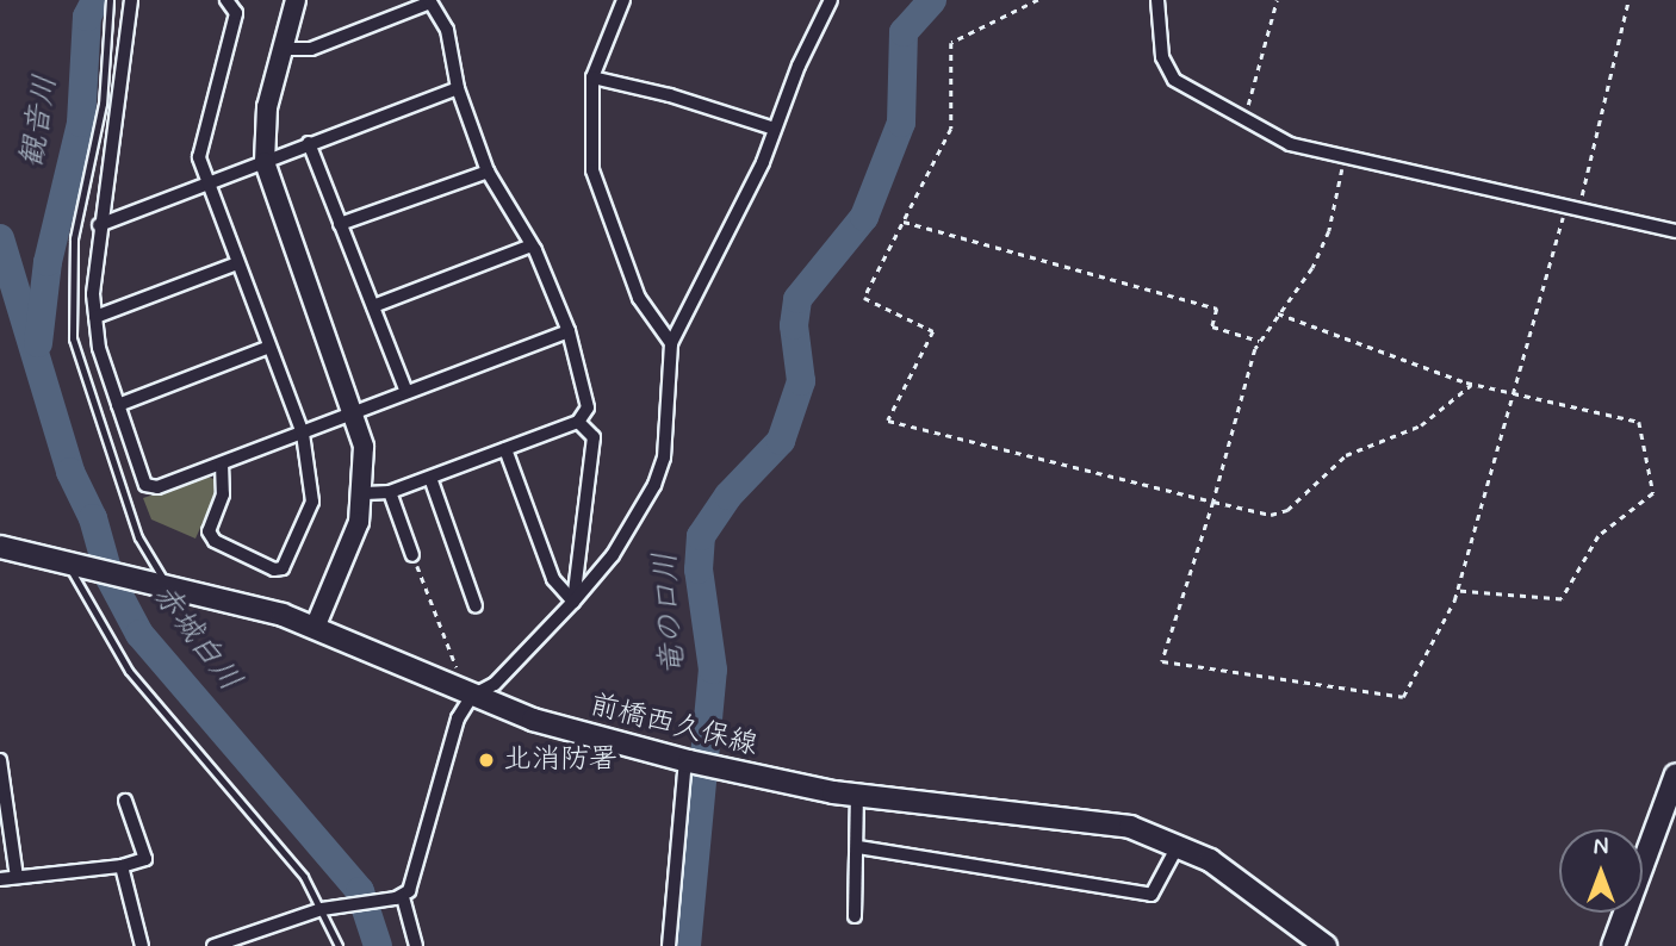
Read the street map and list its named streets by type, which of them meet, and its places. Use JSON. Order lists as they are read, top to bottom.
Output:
{
  "streets": {
    "main road": ["前橋西久保線"]
  },
  "water": ["観音川", "竜の口川", "赤城白川"],
  "places": ["北消防署"],
  "north": "top"
}
